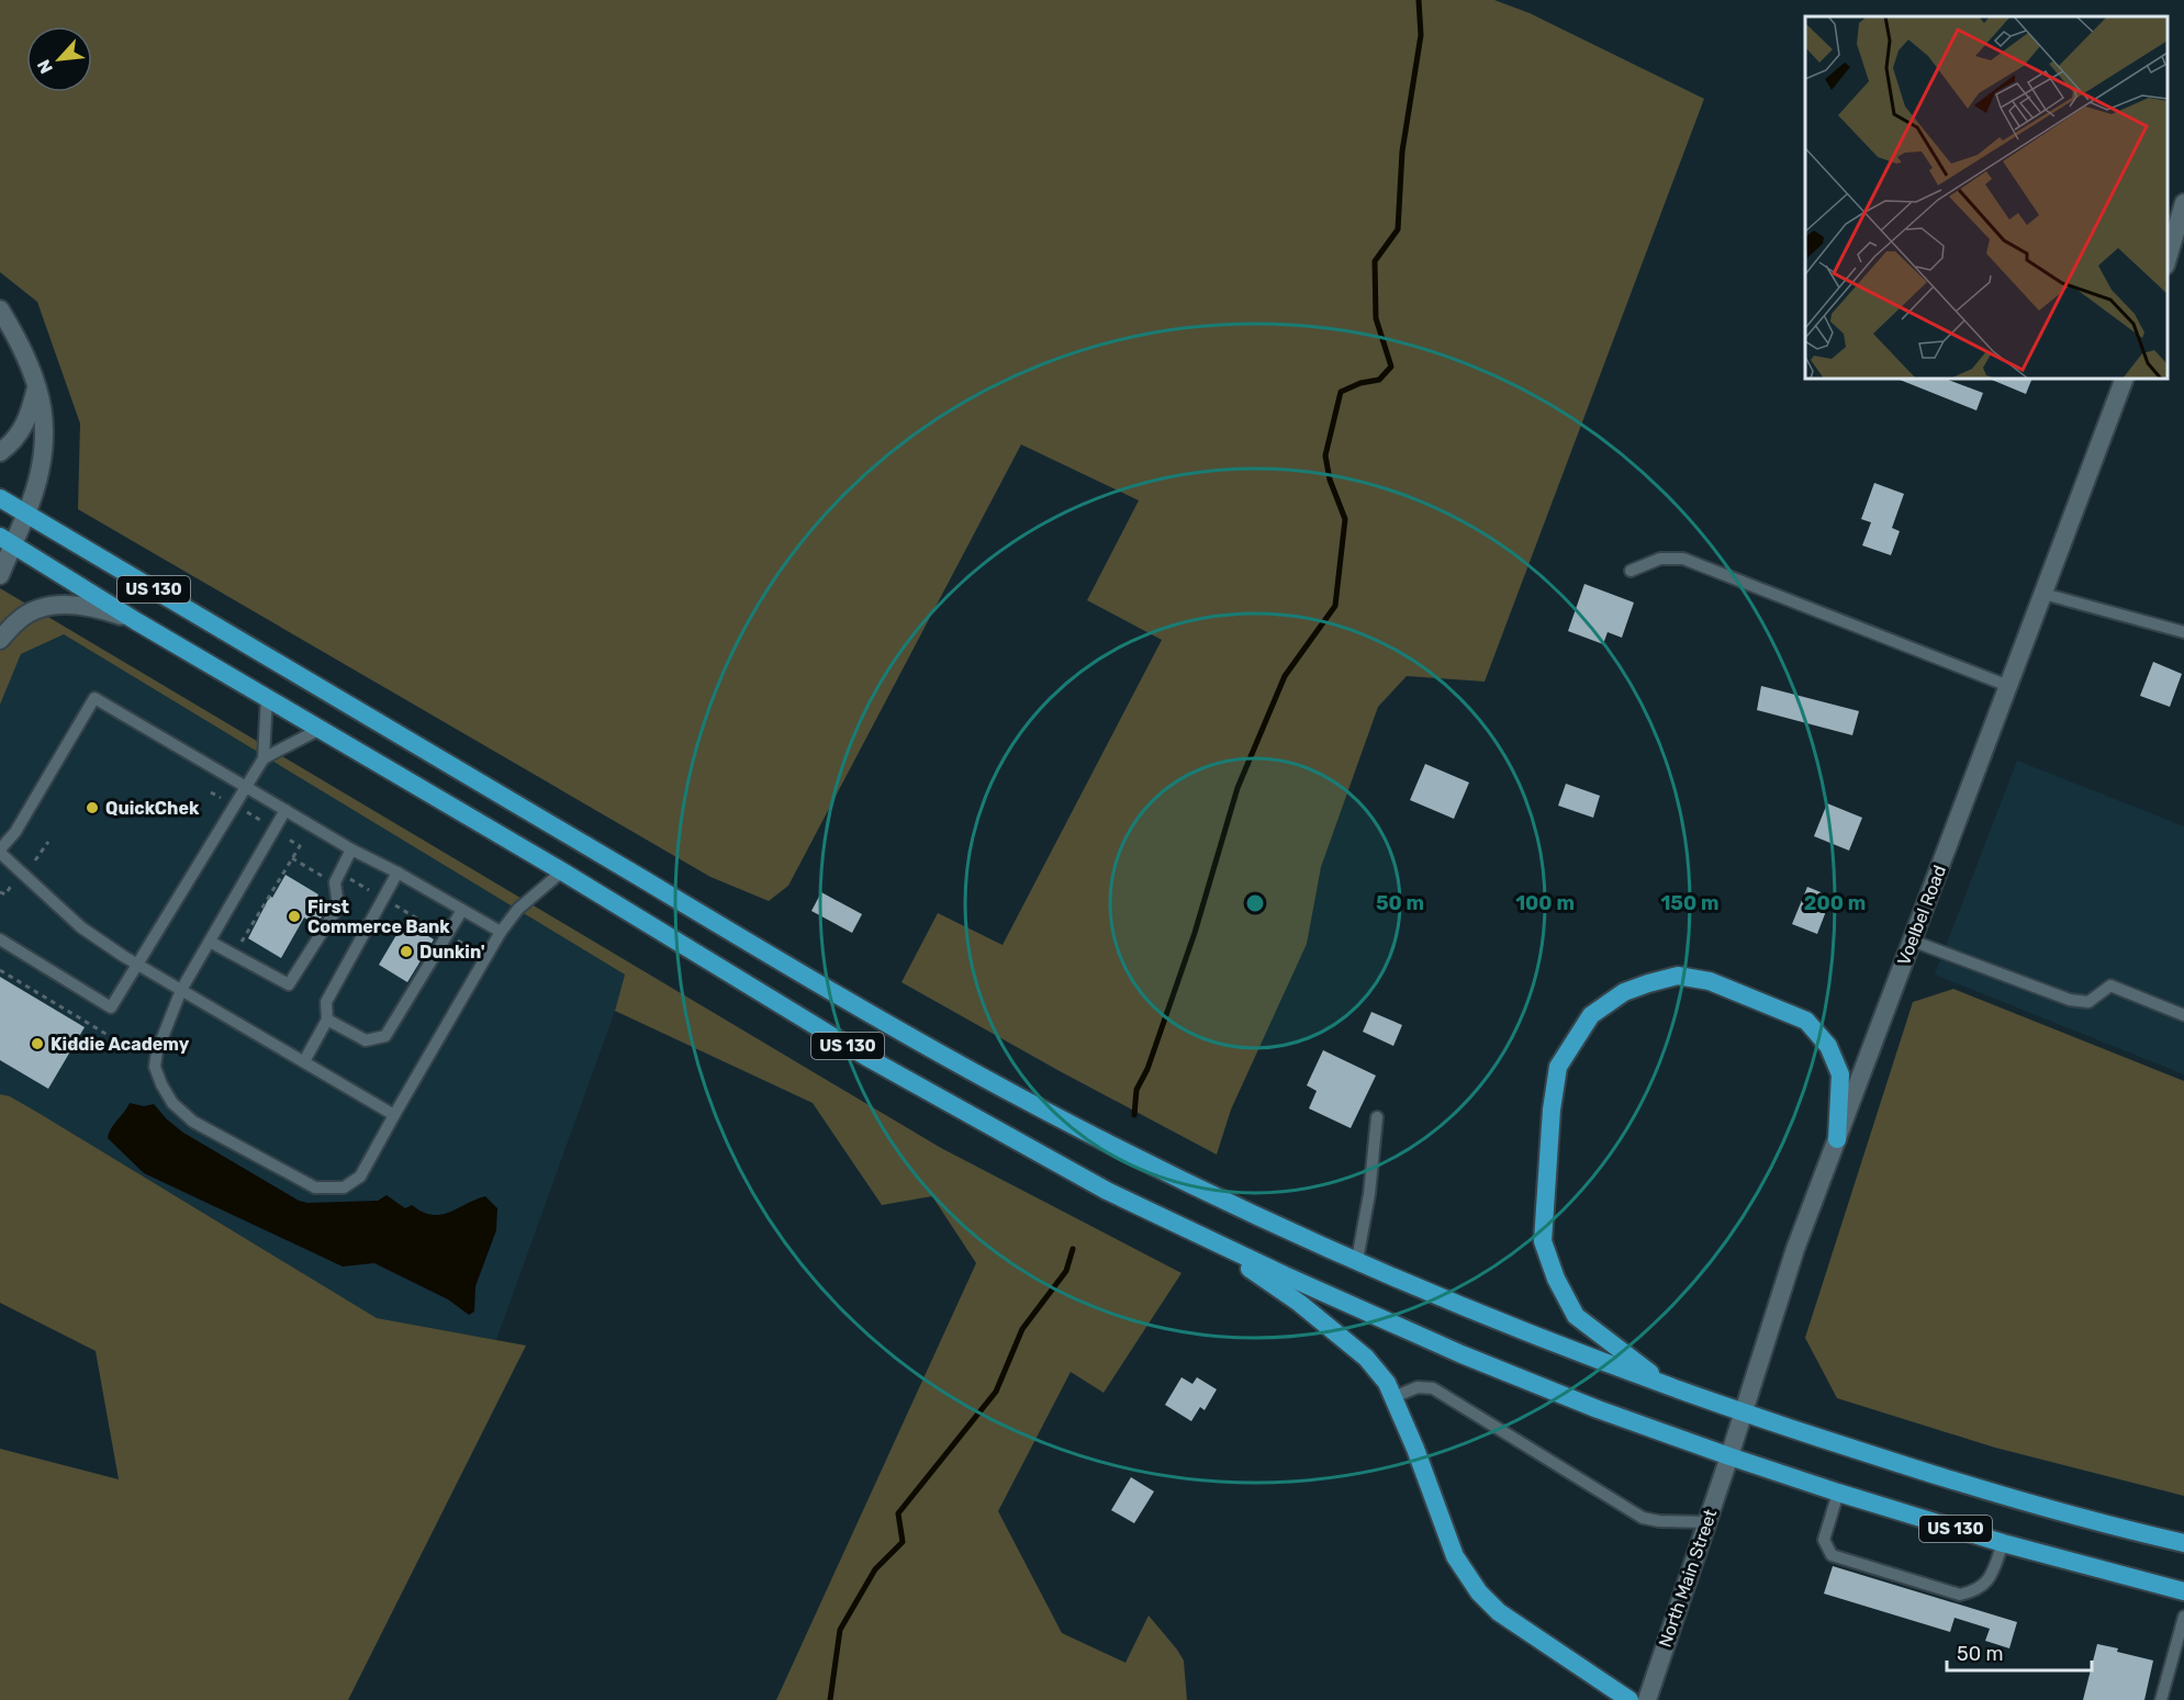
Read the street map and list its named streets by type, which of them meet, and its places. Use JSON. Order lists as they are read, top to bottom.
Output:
{
  "streets": {
    "highway": ["US 130"],
    "street": ["Voelbel Road", "North Main Street"]
  },
  "crossings": [
    ["US 130", "Voelbel Road"],
    ["US 130", "North Main Street"],
    ["Voelbel Road", "North Main Street"]
  ],
  "places": [
    "QuickChek",
    "First Commerce Bank",
    "Dunkin'",
    "Kiddie Academy"
  ],
  "scale_bar": "50 m",
  "north": "bottom left",
  "rings": [
    "50 m",
    "100 m",
    "150 m",
    "200 m"
  ]
}
